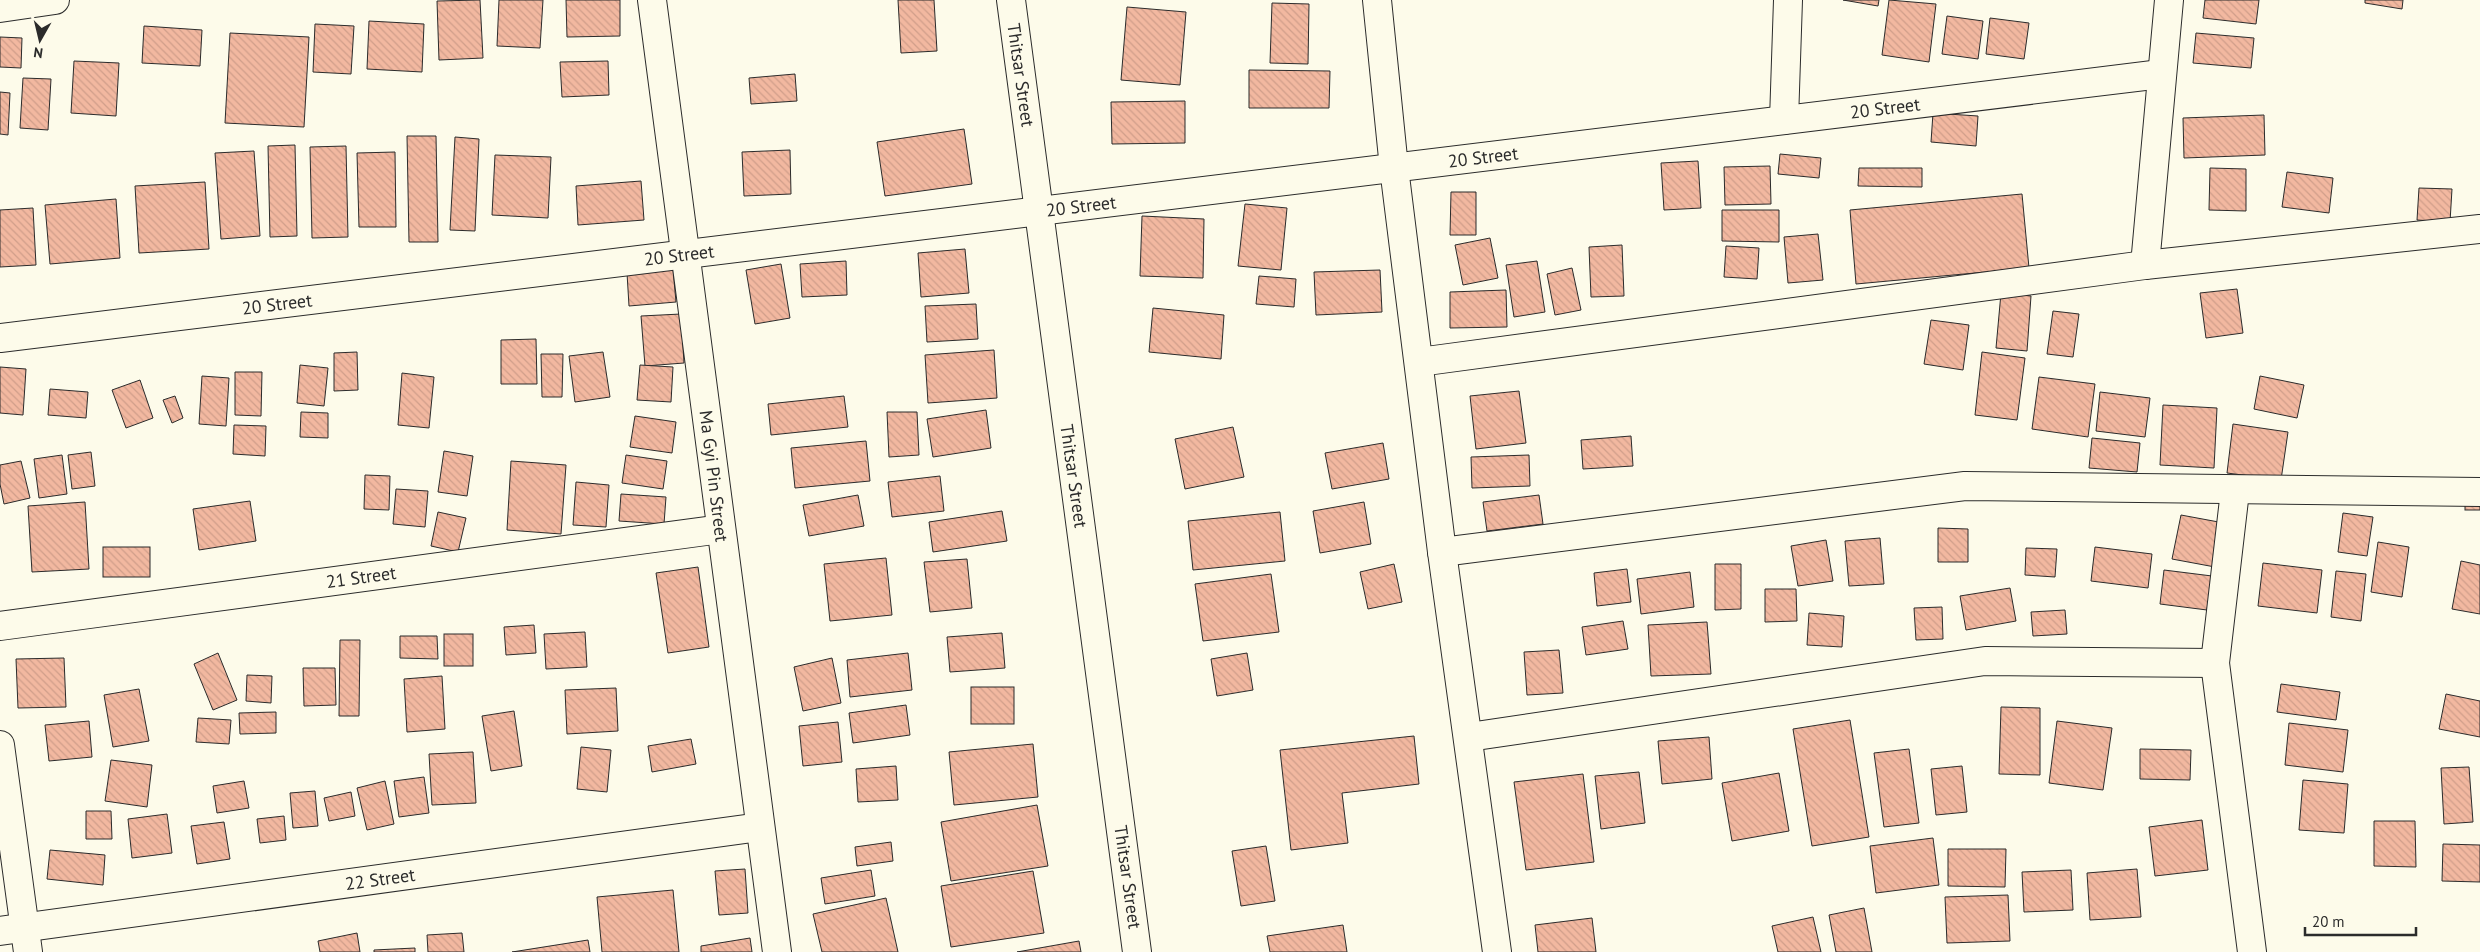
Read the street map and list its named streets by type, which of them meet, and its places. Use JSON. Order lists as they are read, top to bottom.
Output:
{
  "streets": {
    "street": [
      "Thitsar Street",
      "20 Street",
      "Ma Gyi Pin Street",
      "21 Street",
      "22 Street"
    ]
  },
  "crossings": [
    ["Thitsar Street", "20 Street"],
    ["20 Street", "Ma Gyi Pin Street"],
    ["Ma Gyi Pin Street", "21 Street"],
    ["Ma Gyi Pin Street", "22 Street"]
  ],
  "scale_bar": "20 m",
  "north": "bottom"
}
